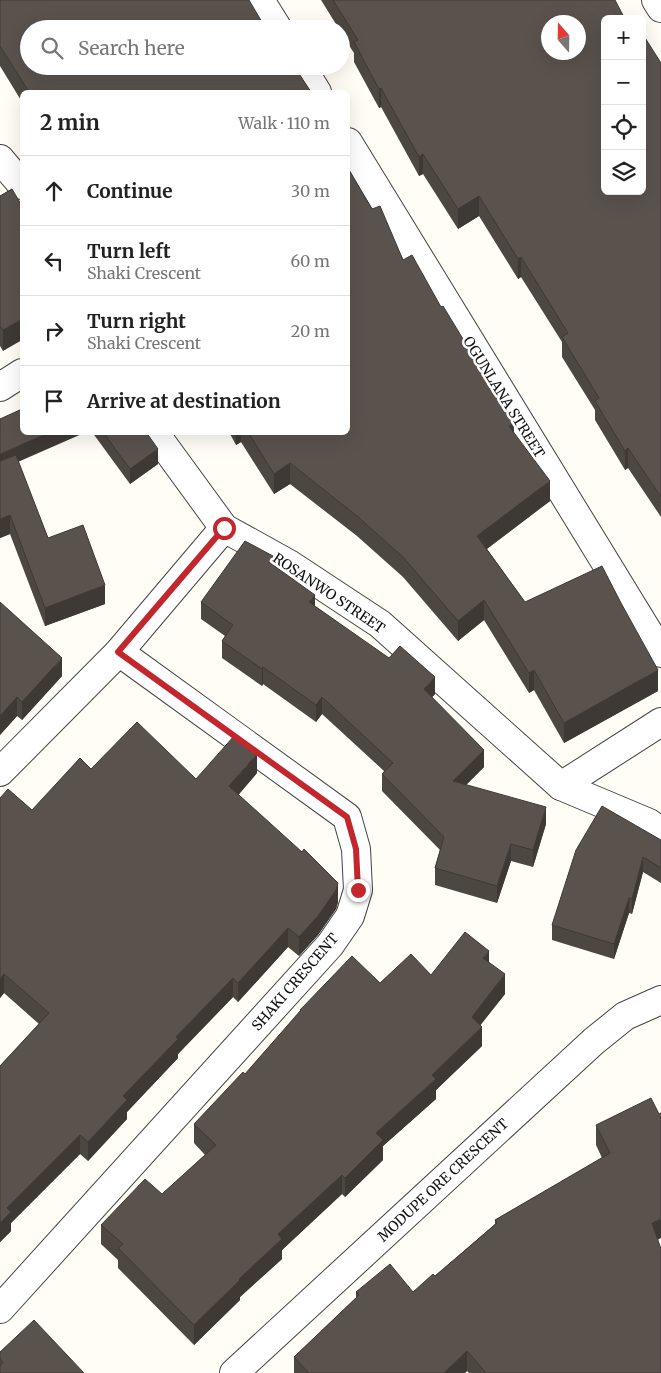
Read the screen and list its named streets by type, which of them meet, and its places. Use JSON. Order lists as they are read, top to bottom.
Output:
{
  "streets": {
    "street": [
      "OGUNLANA STREET",
      "ROSANWO STREET",
      "SHAKI CRESCENT",
      "MODUPE ORE CRESCENT"
    ]
  },
  "north": "top",
  "page": {
    "map_buttons": ["+", "−"],
    "search": "Search here",
    "heading": ["2 min", "Walk · 110 m"],
    "list": [
      ["Continue", "30 m"],
      ["Turn left", "Shaki Crescent", "60 m"],
      ["Turn right", "Shaki Crescent", "20 m"],
      "Arrive at destination"
    ]
  }
}
